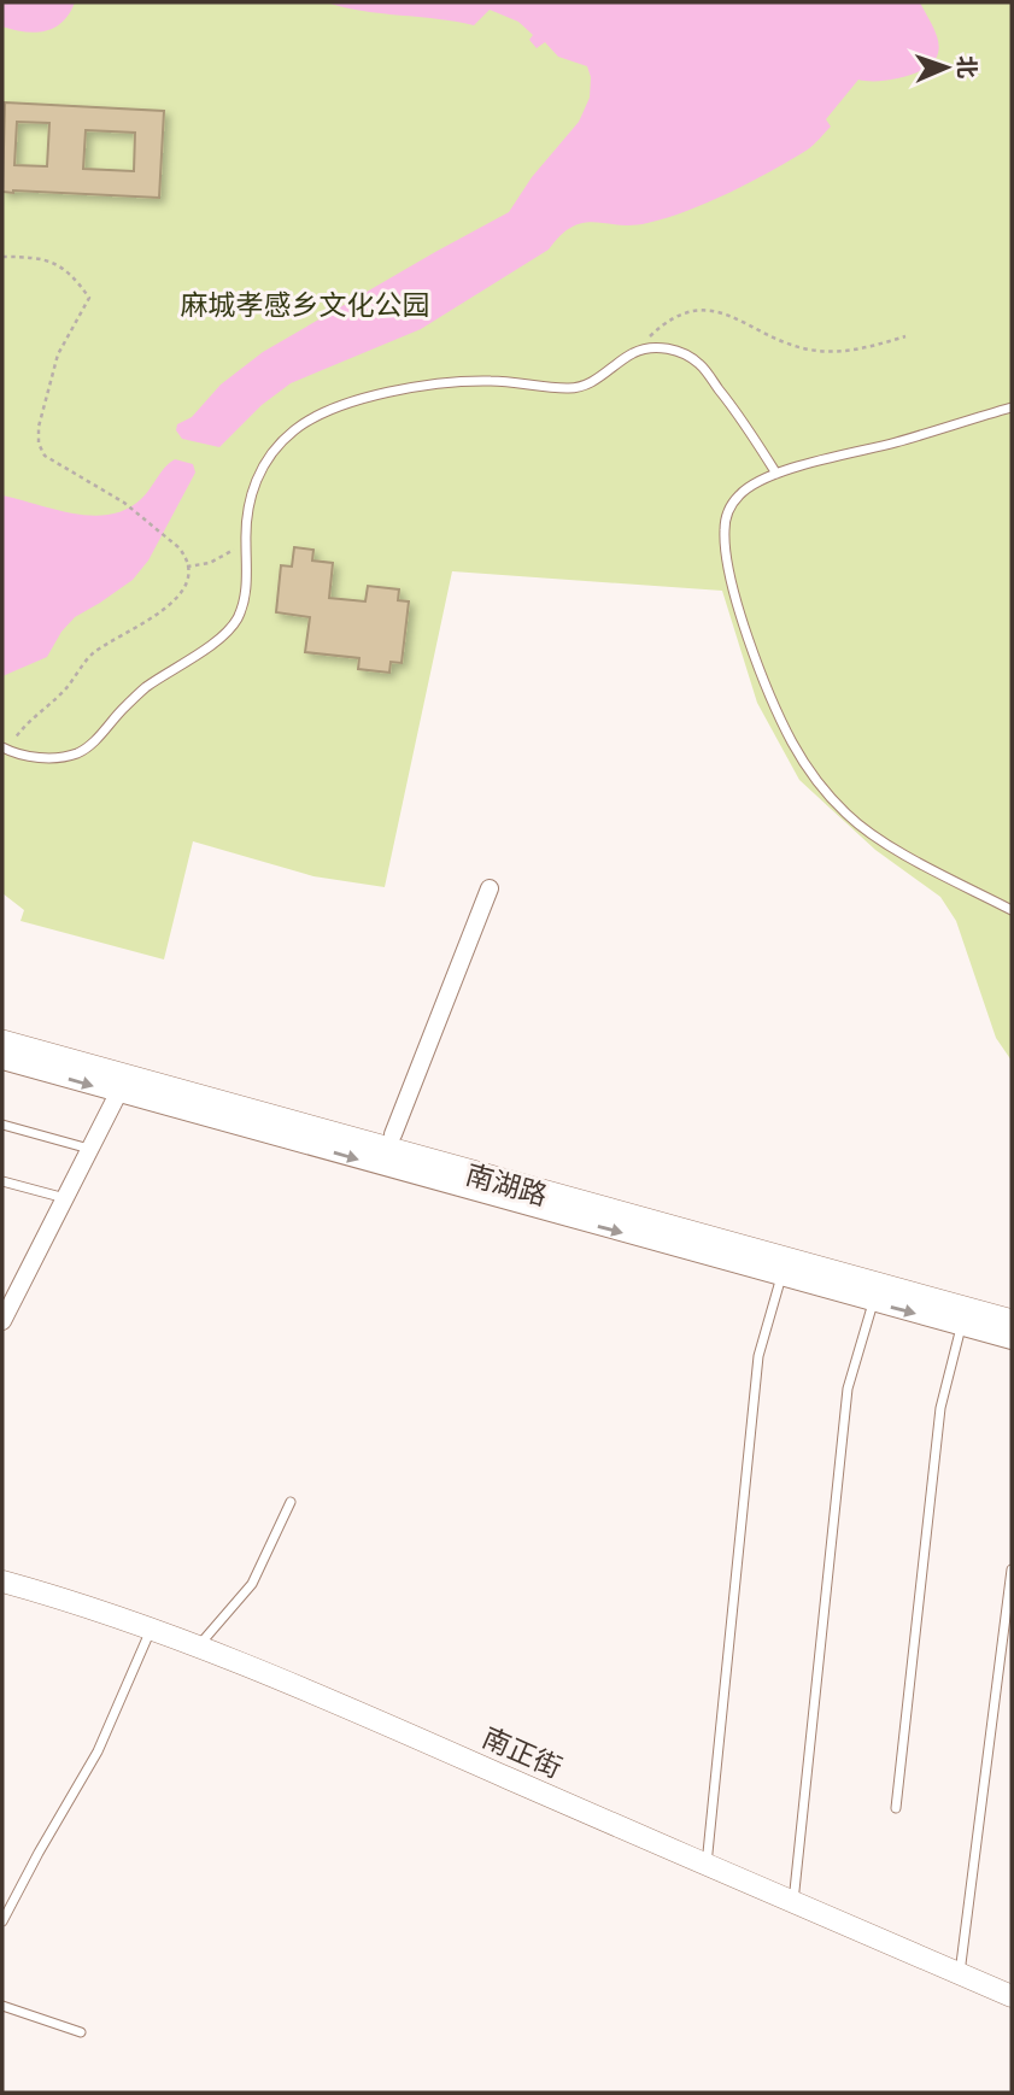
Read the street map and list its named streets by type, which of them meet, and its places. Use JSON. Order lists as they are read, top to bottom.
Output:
{
  "streets": {
    "main road": ["南湖路"],
    "street": ["南正街"]
  },
  "parks": ["麻城孝感乡文化公园"],
  "north": "right"
}
